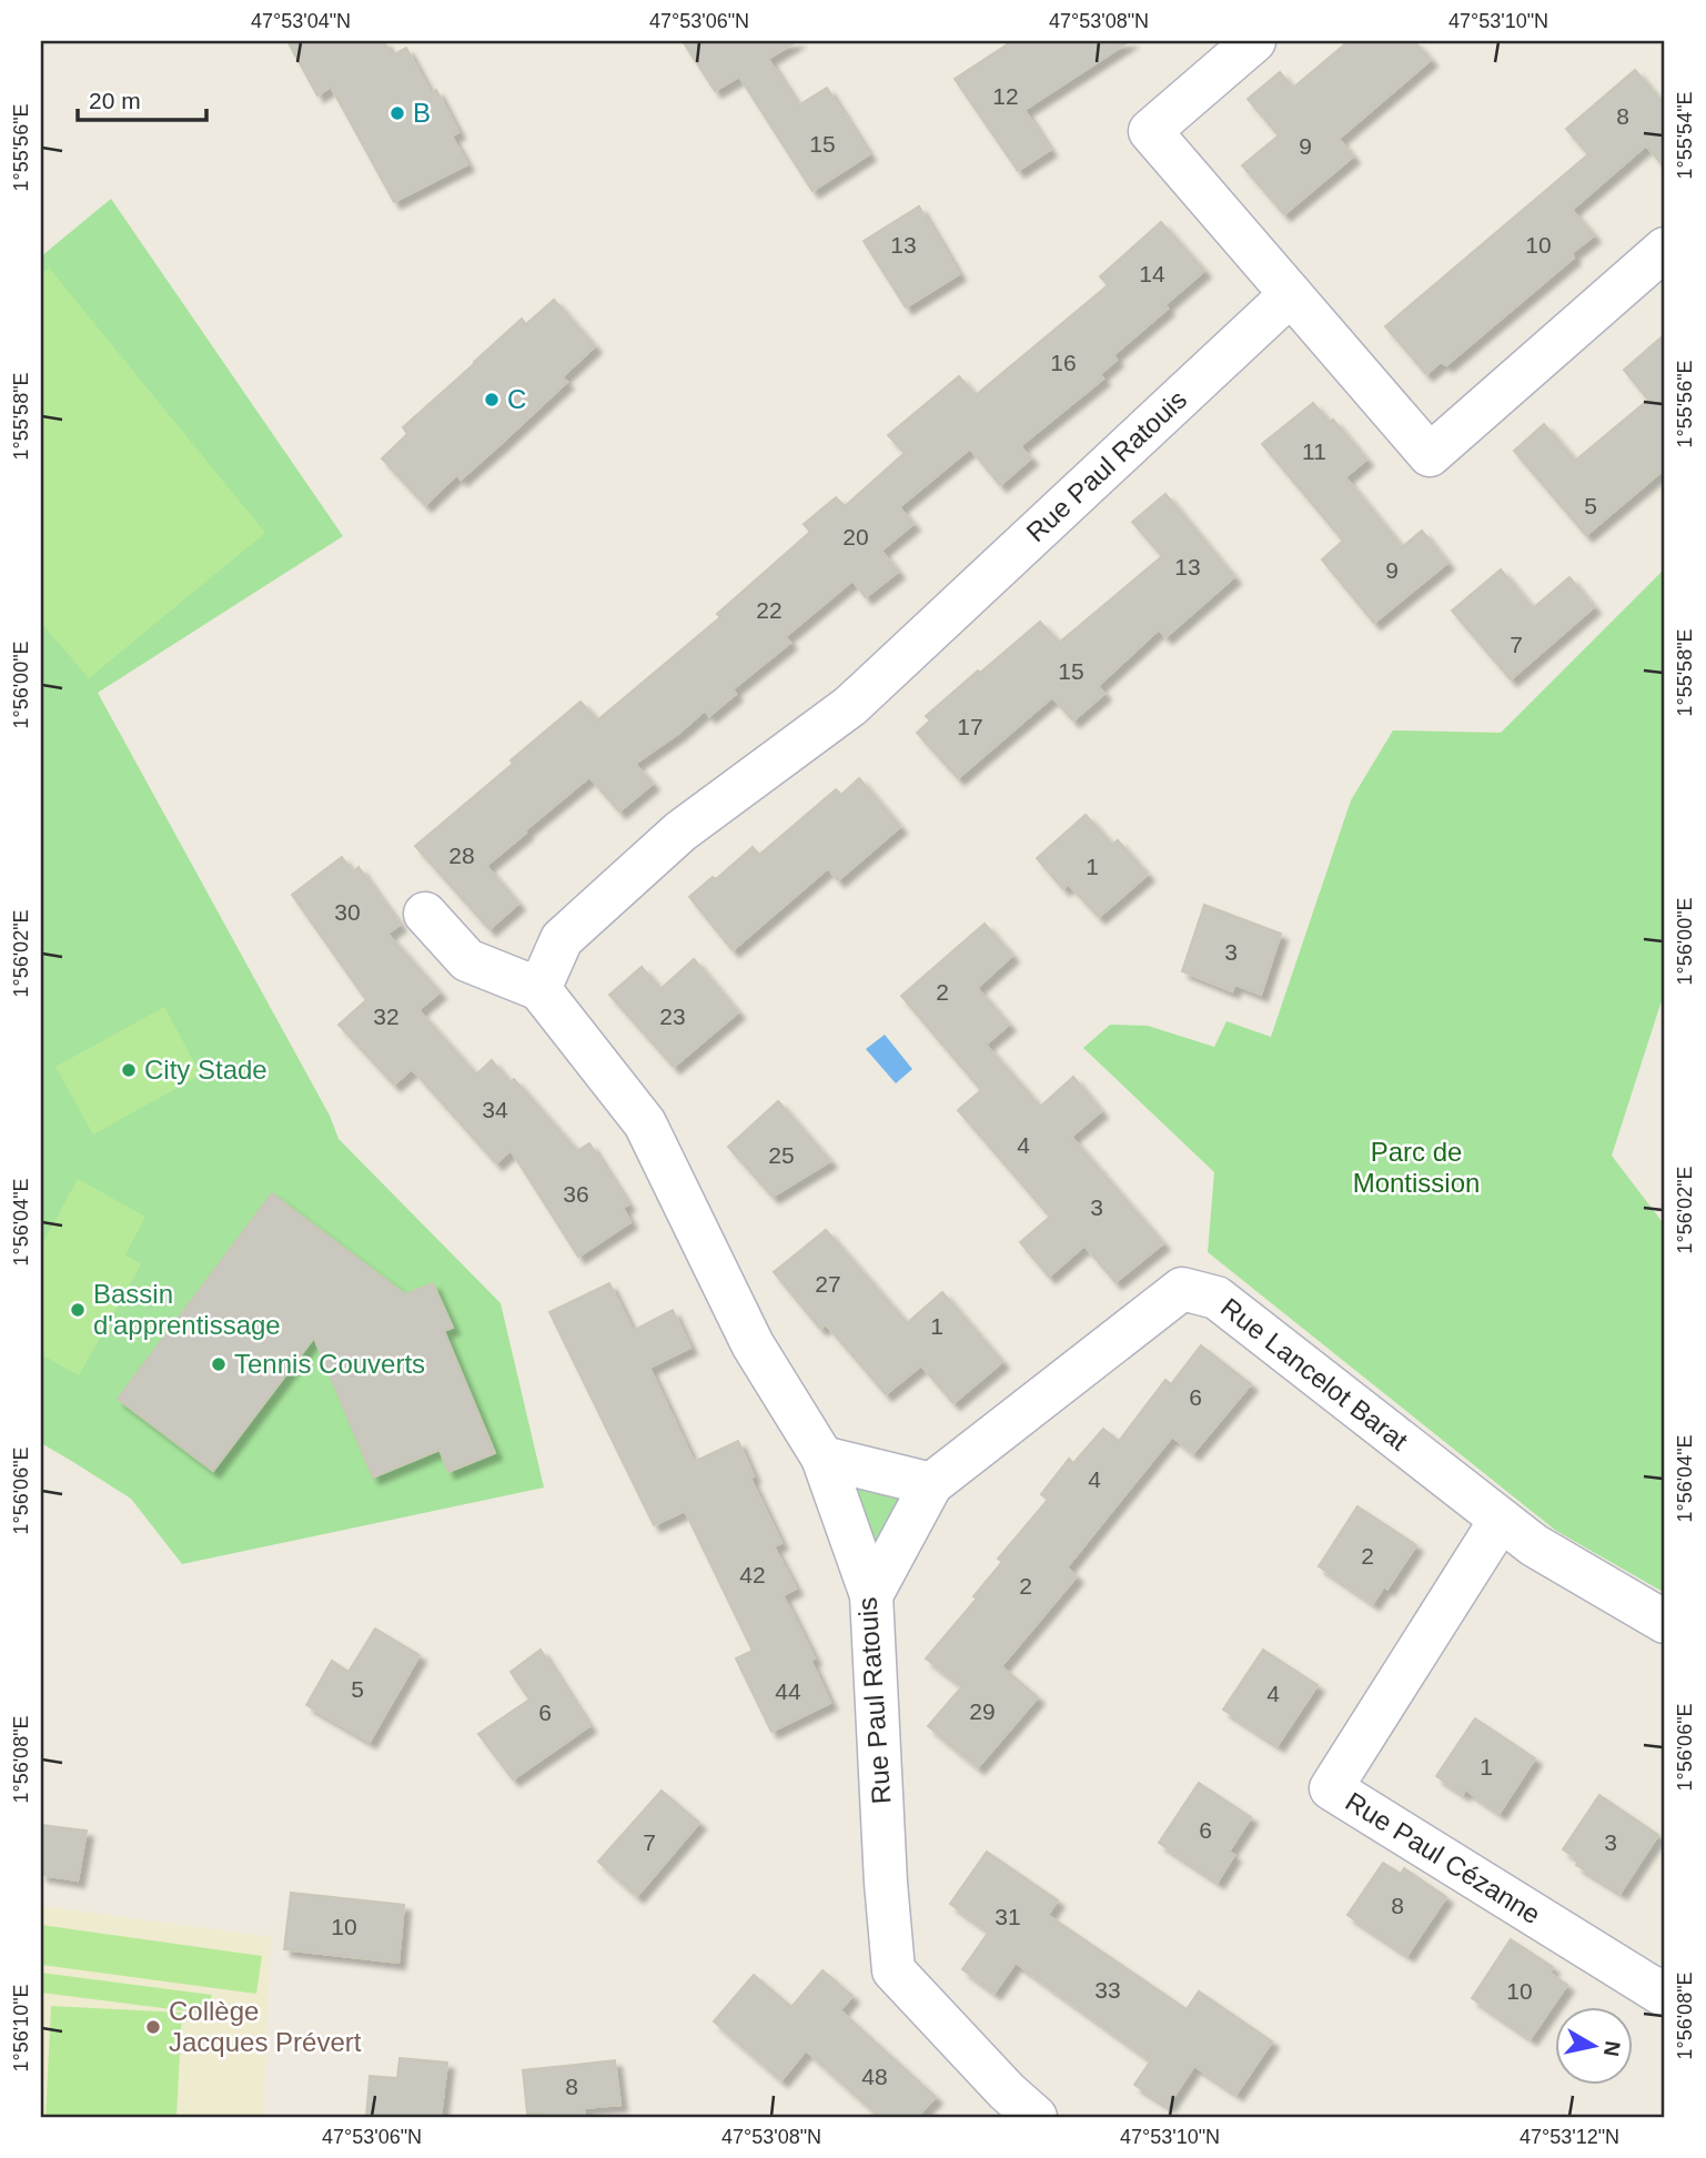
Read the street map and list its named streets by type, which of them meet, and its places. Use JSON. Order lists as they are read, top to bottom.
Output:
{
  "streets": {
    "street": ["Rue Paul Ratouis", "Rue Lancelot Barat", "Rue Paul Cézanne"]
  },
  "crossings": [
    ["Rue Paul Ratouis", "Rue Lancelot Barat"],
    ["Rue Lancelot Barat", "Rue Paul Cézanne"]
  ],
  "parks": ["Parc de Montission"],
  "places": [
    "B",
    "C",
    "City Stade",
    "Bassin d'apprentissage",
    "Tennis Couverts",
    "Collège Jacques Prévert"
  ],
  "house_numbers": [
    "12",
    "8",
    "15",
    "9",
    "13",
    "10",
    "14",
    "16",
    "11",
    "5",
    "20",
    "13",
    "9",
    "22",
    "7",
    "15",
    "17",
    "28",
    "1",
    "30",
    "3",
    "2",
    "32",
    "23",
    "34",
    "4",
    "25",
    "36",
    "3",
    "27",
    "1",
    "6",
    "4",
    "2",
    "42",
    "2",
    "5",
    "44",
    "4",
    "29",
    "6",
    "1",
    "6",
    "7",
    "3",
    "8",
    "31",
    "10",
    "33",
    "10",
    "48",
    "8"
  ],
  "scale_bar": "20 m",
  "north": "right",
  "coordinates": [
    "47°53'04\"N",
    "47°53'06\"N",
    "47°53'08\"N",
    "47°53'10\"N",
    "1°55'54\"E",
    "1°55'56\"E",
    "1°55'58\"E",
    "1°56'00\"E",
    "1°56'02\"E",
    "1°56'04\"E",
    "1°56'06\"E",
    "1°56'08\"E",
    "1°56'10\"E",
    "47°53'12\"N"
  ]
}
